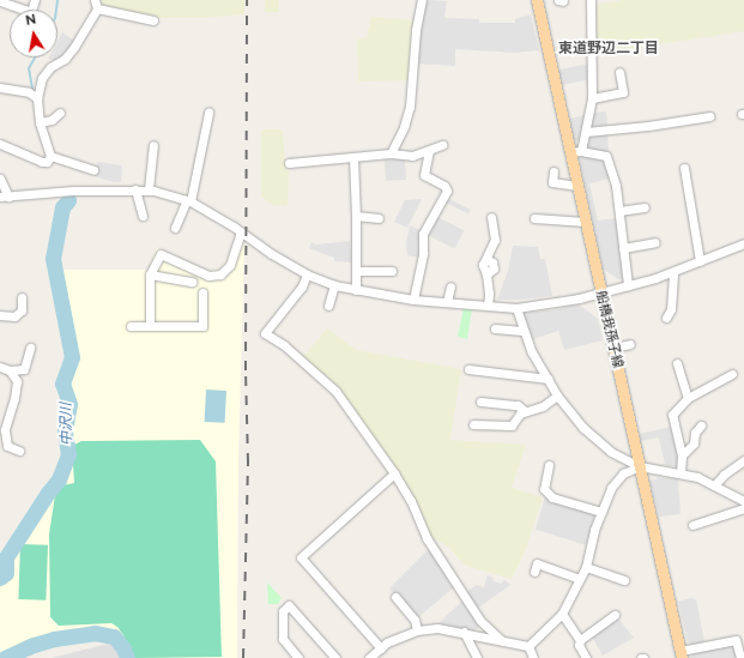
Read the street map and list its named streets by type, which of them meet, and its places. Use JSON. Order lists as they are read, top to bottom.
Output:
{
  "streets": {
    "main road": ["船橋我孫子線"]
  },
  "districts": ["東道野辺二丁目"],
  "water": ["中沢川"],
  "north": "top"
}
